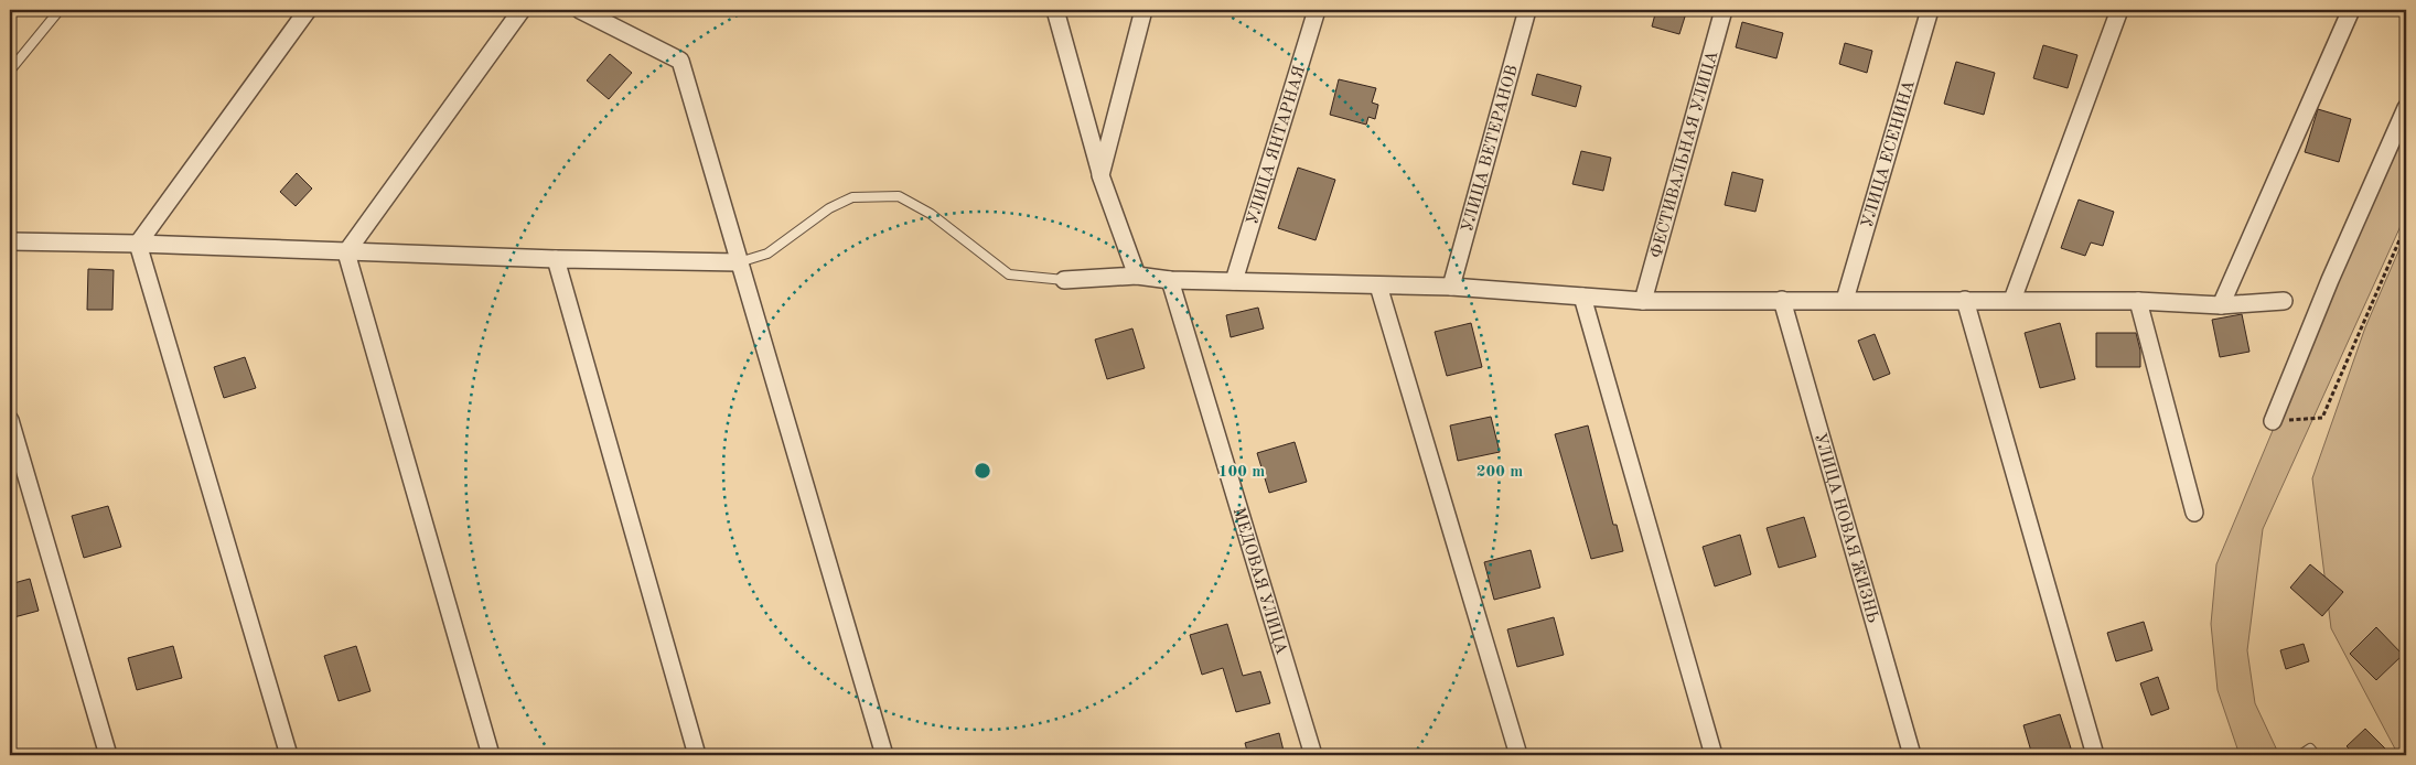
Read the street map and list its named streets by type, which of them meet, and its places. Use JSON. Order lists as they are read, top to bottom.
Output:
{
  "streets": {
    "street": [
      "УЛИЦА ЯНТАРНАЯ",
      "УЛИЦА ВЕТЕРАНОВ",
      "УЛИЦА ЕСЕНИНА",
      "ФЕСТИВАЛЬНАЯ УЛИЦА",
      "УЛИЦА НОВАЯ ЖИЗНЬ",
      "МЕДОВАЯ УЛИЦА"
    ]
  },
  "rings": ["100 m", "200 m"]
}
